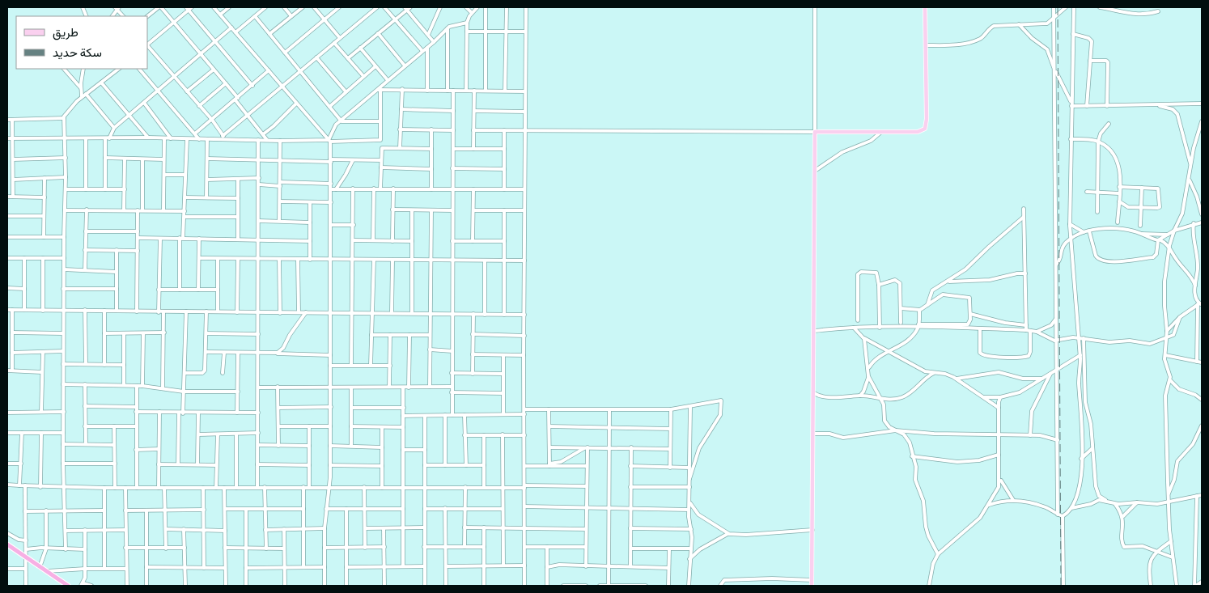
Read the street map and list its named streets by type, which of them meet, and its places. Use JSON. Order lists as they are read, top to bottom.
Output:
{
  "legend": ["طريق", "سكة حديد"]
}
